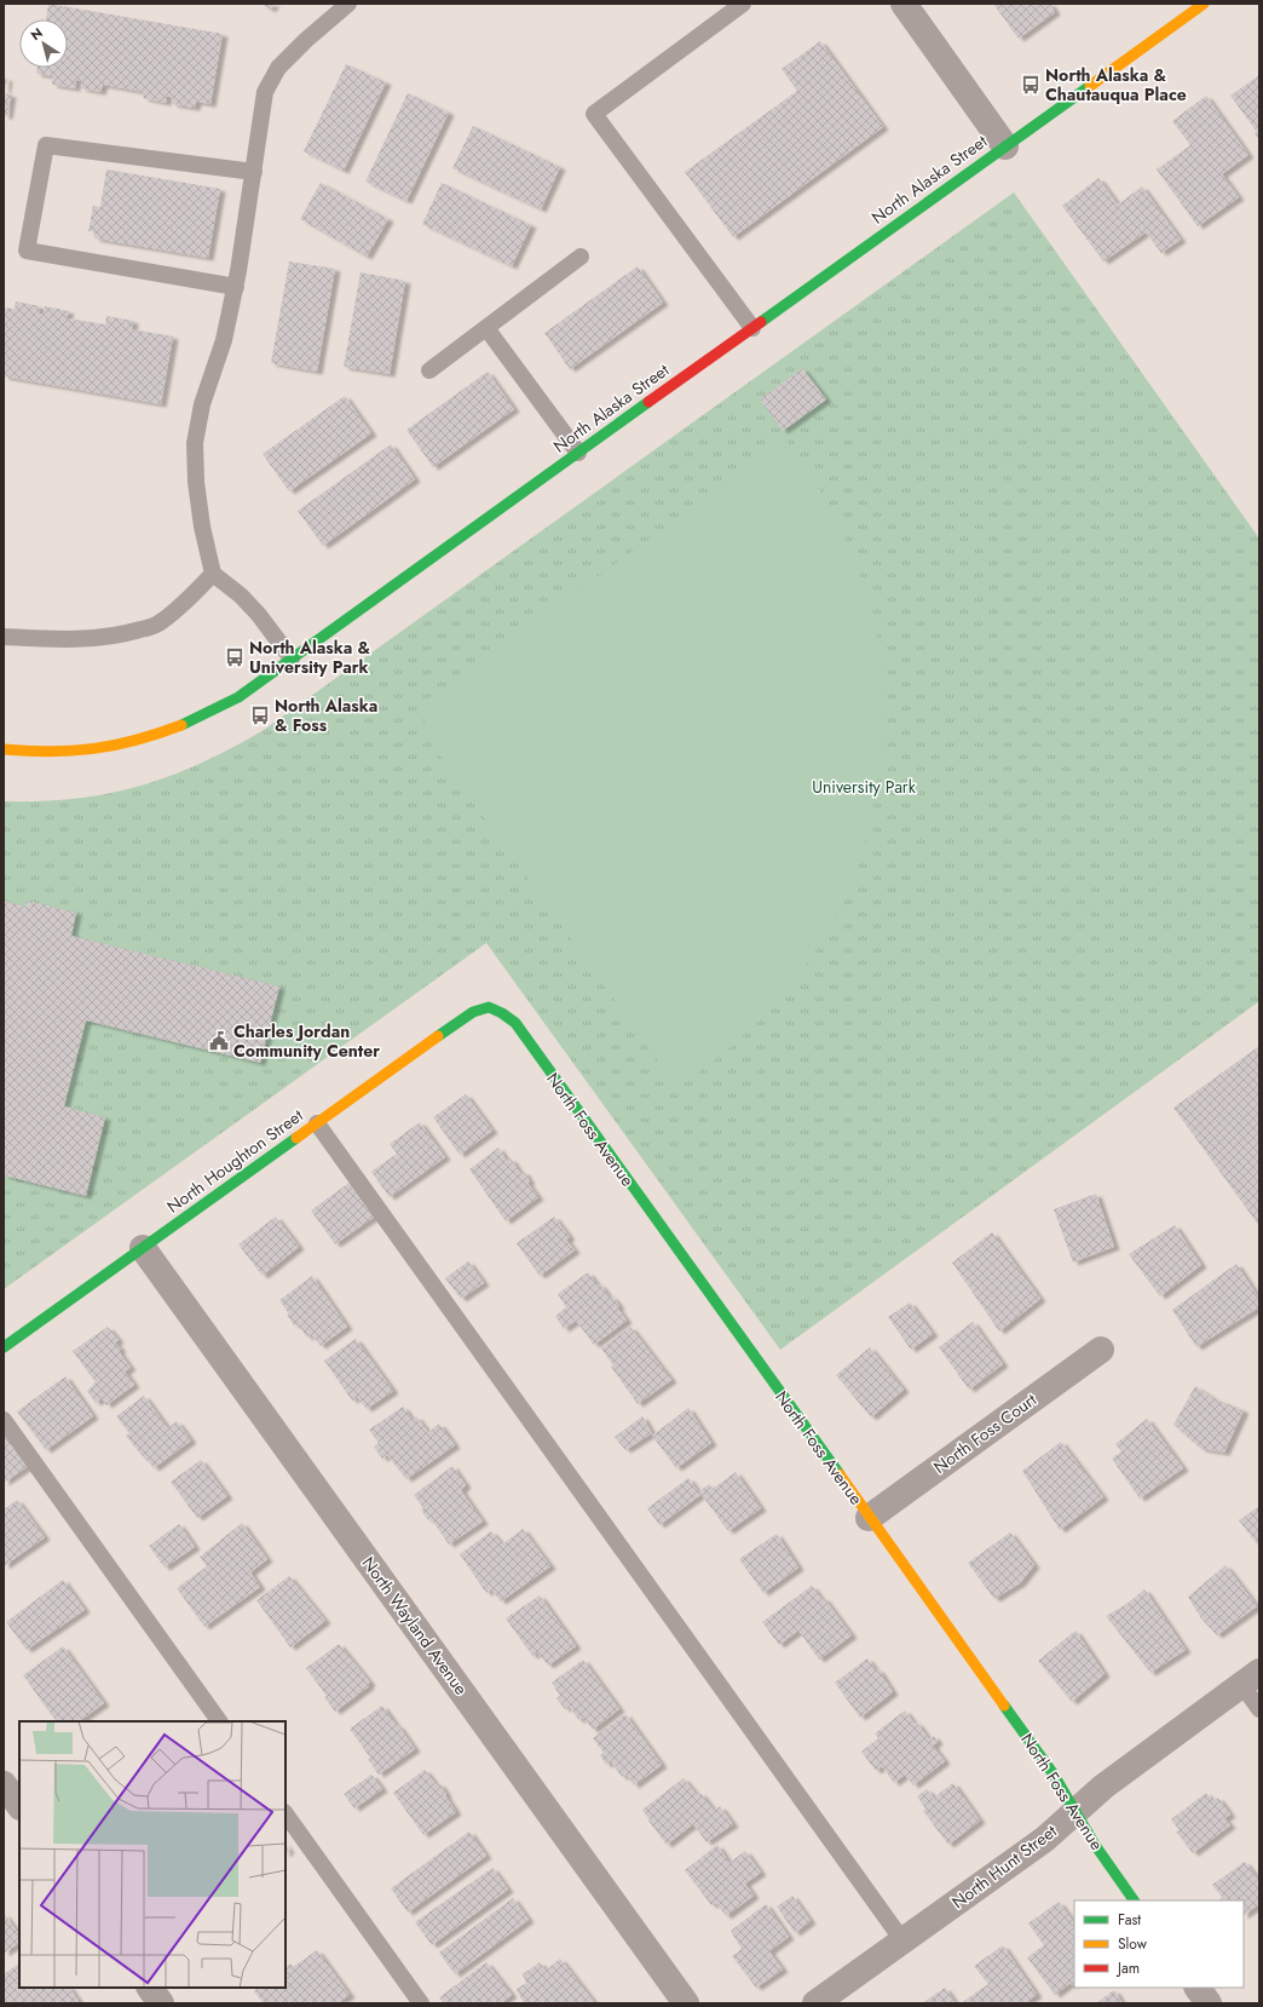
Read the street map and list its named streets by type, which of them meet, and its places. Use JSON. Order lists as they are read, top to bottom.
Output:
{
  "streets": {
    "street": [
      "North Alaska Street",
      "North Foss Avenue",
      "North Houghton Street",
      "North Foss Court",
      "North Wayland Avenue",
      "North Hunt Street"
    ]
  },
  "crossings": [
    ["North Foss Avenue", "North Houghton Street"],
    ["North Foss Avenue", "North Foss Court"],
    ["North Foss Avenue", "North Hunt Street"],
    ["North Houghton Street", "North Wayland Avenue"]
  ],
  "parks": ["University Park"],
  "places": {
    "bus stop": ["North Alaska & Chautauqua Place", "North Alaska & University Park", "North Alaska & Foss"],
    "public building": ["Charles Jordan Community Center"]
  },
  "legend": ["Fast", "Slow", "Jam"],
  "north": "top left"
}
